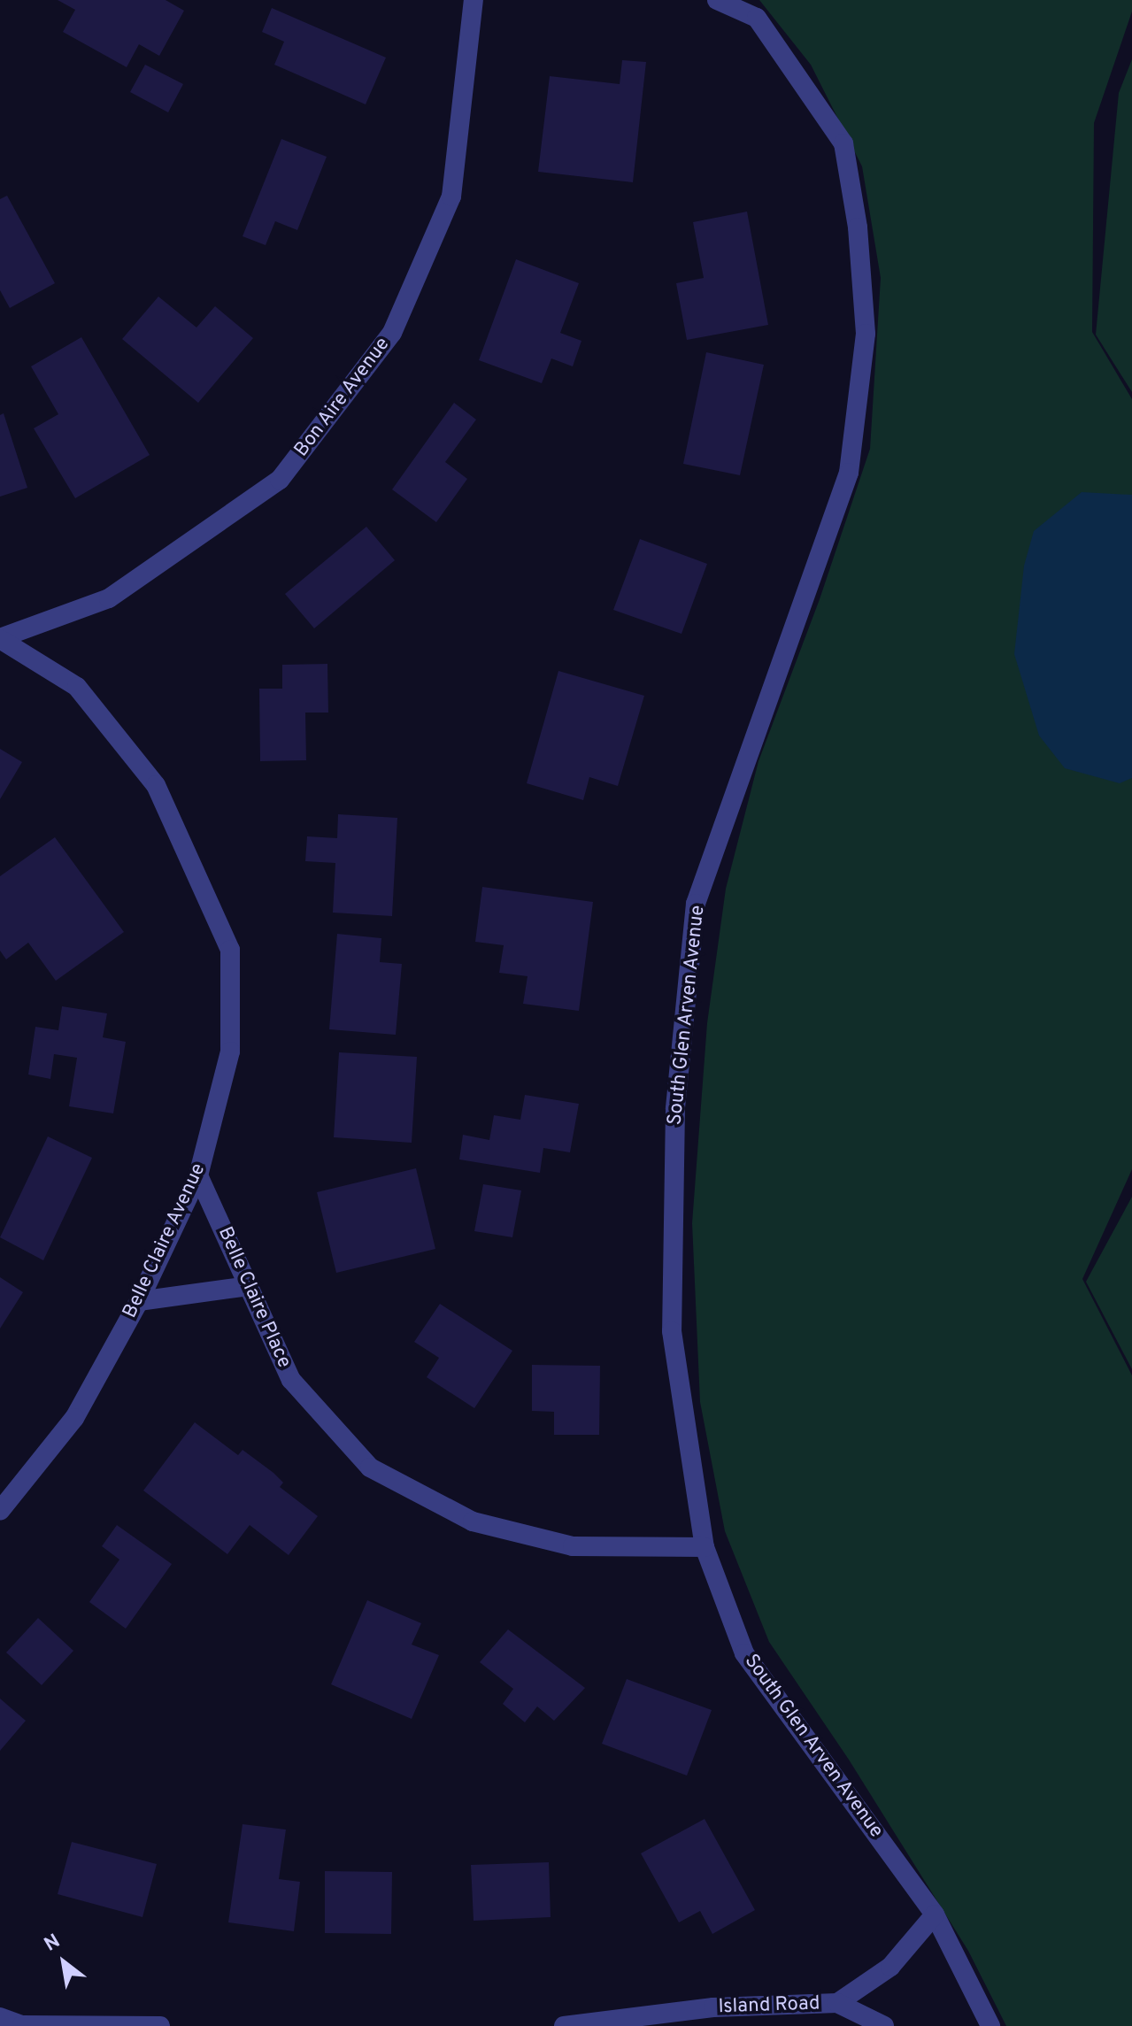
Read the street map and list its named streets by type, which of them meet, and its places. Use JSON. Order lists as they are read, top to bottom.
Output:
{
  "streets": {
    "street": [
      "Bon Aire Avenue",
      "South Glen Arven Avenue",
      "Belle Claire Avenue",
      "Belle Claire Place",
      "Island Road"
    ]
  },
  "crossings": [
    ["Bon Aire Avenue", "Belle Claire Avenue"],
    ["South Glen Arven Avenue", "Belle Claire Place"],
    ["Belle Claire Avenue", "Belle Claire Place"]
  ],
  "north": "top left"
}
